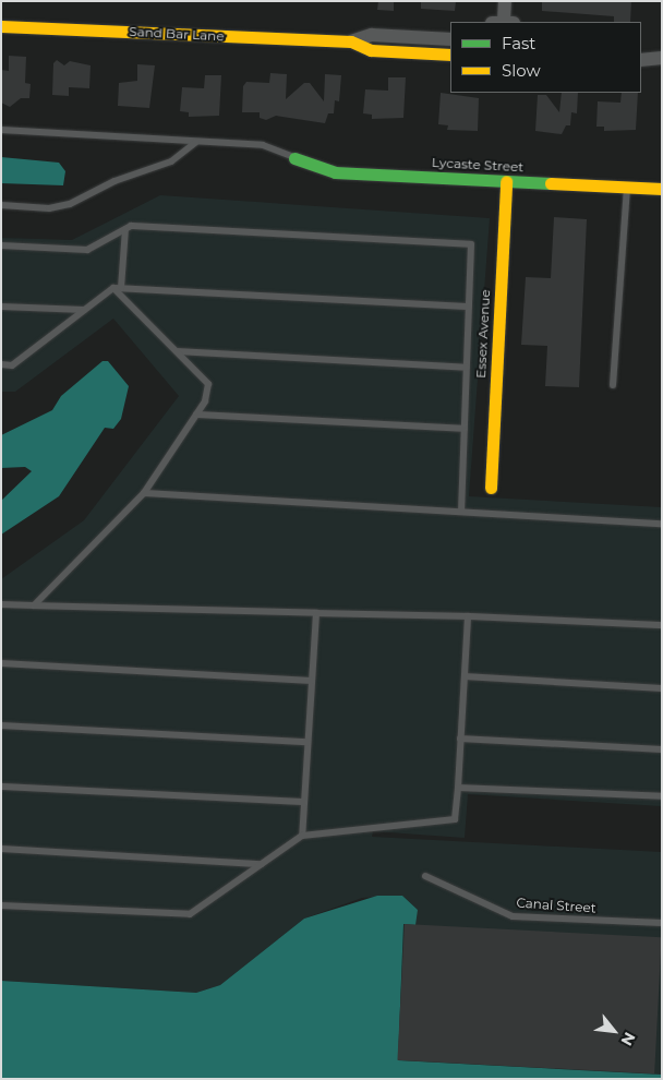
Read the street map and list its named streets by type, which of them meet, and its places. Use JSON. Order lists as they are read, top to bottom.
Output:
{
  "streets": {
    "street": ["Sand Bar Lane", "Lycaste Street", "Essex Avenue"],
    "lane": ["Canal Street"]
  },
  "crossings": [
    ["Lycaste Street", "Essex Avenue"]
  ],
  "legend": ["Fast", "Slow"],
  "north": "bottom right"
}
